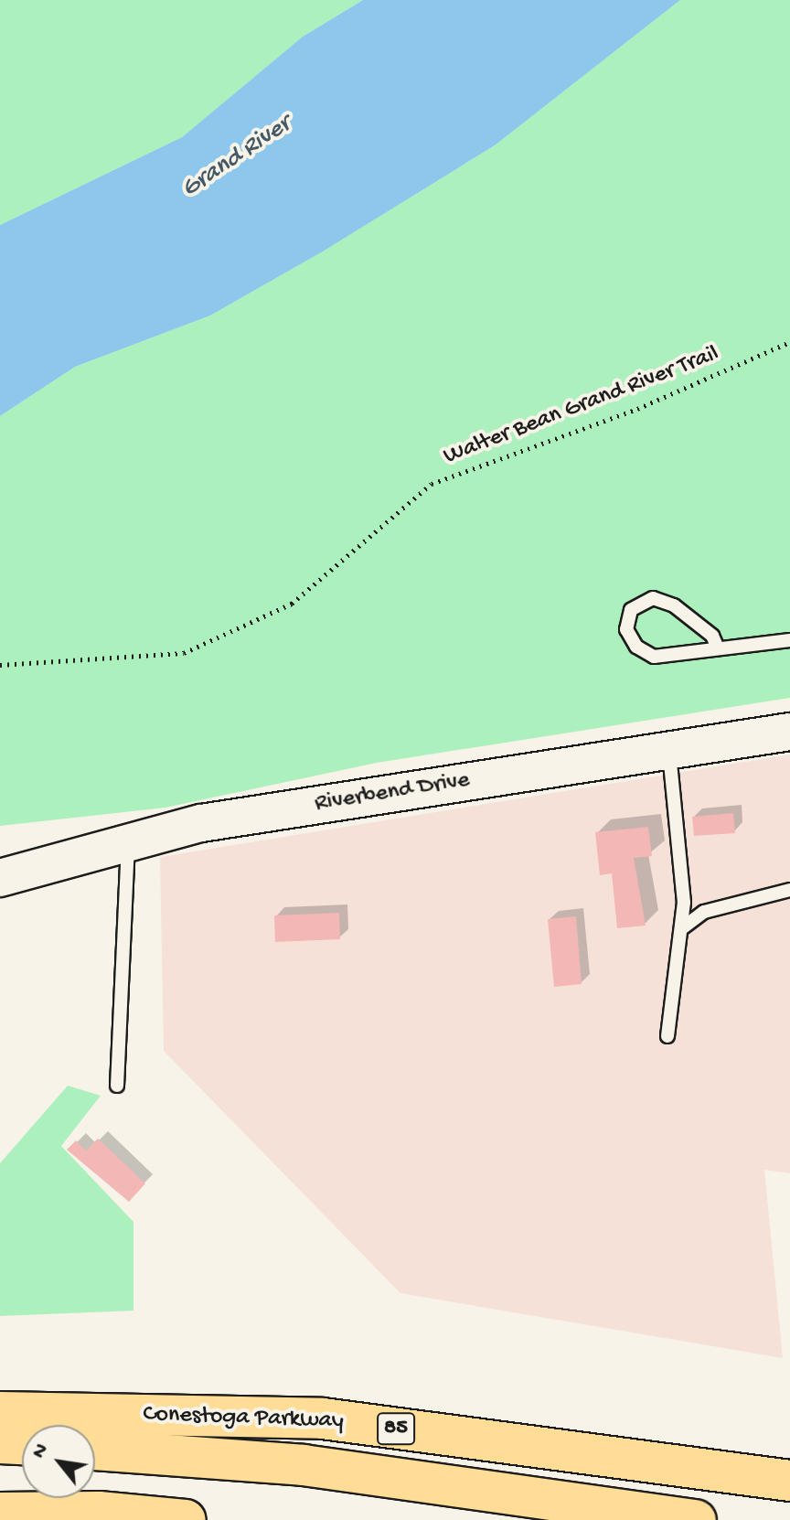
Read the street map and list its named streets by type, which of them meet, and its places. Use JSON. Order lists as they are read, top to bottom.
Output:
{
  "streets": {
    "highway": ["Conestoga Parkway", "85"],
    "street": ["Riverbend Drive"],
    "path": ["Walter Bean Grand River Trail"]
  },
  "water": ["Grand River"],
  "north": "top left"
}
